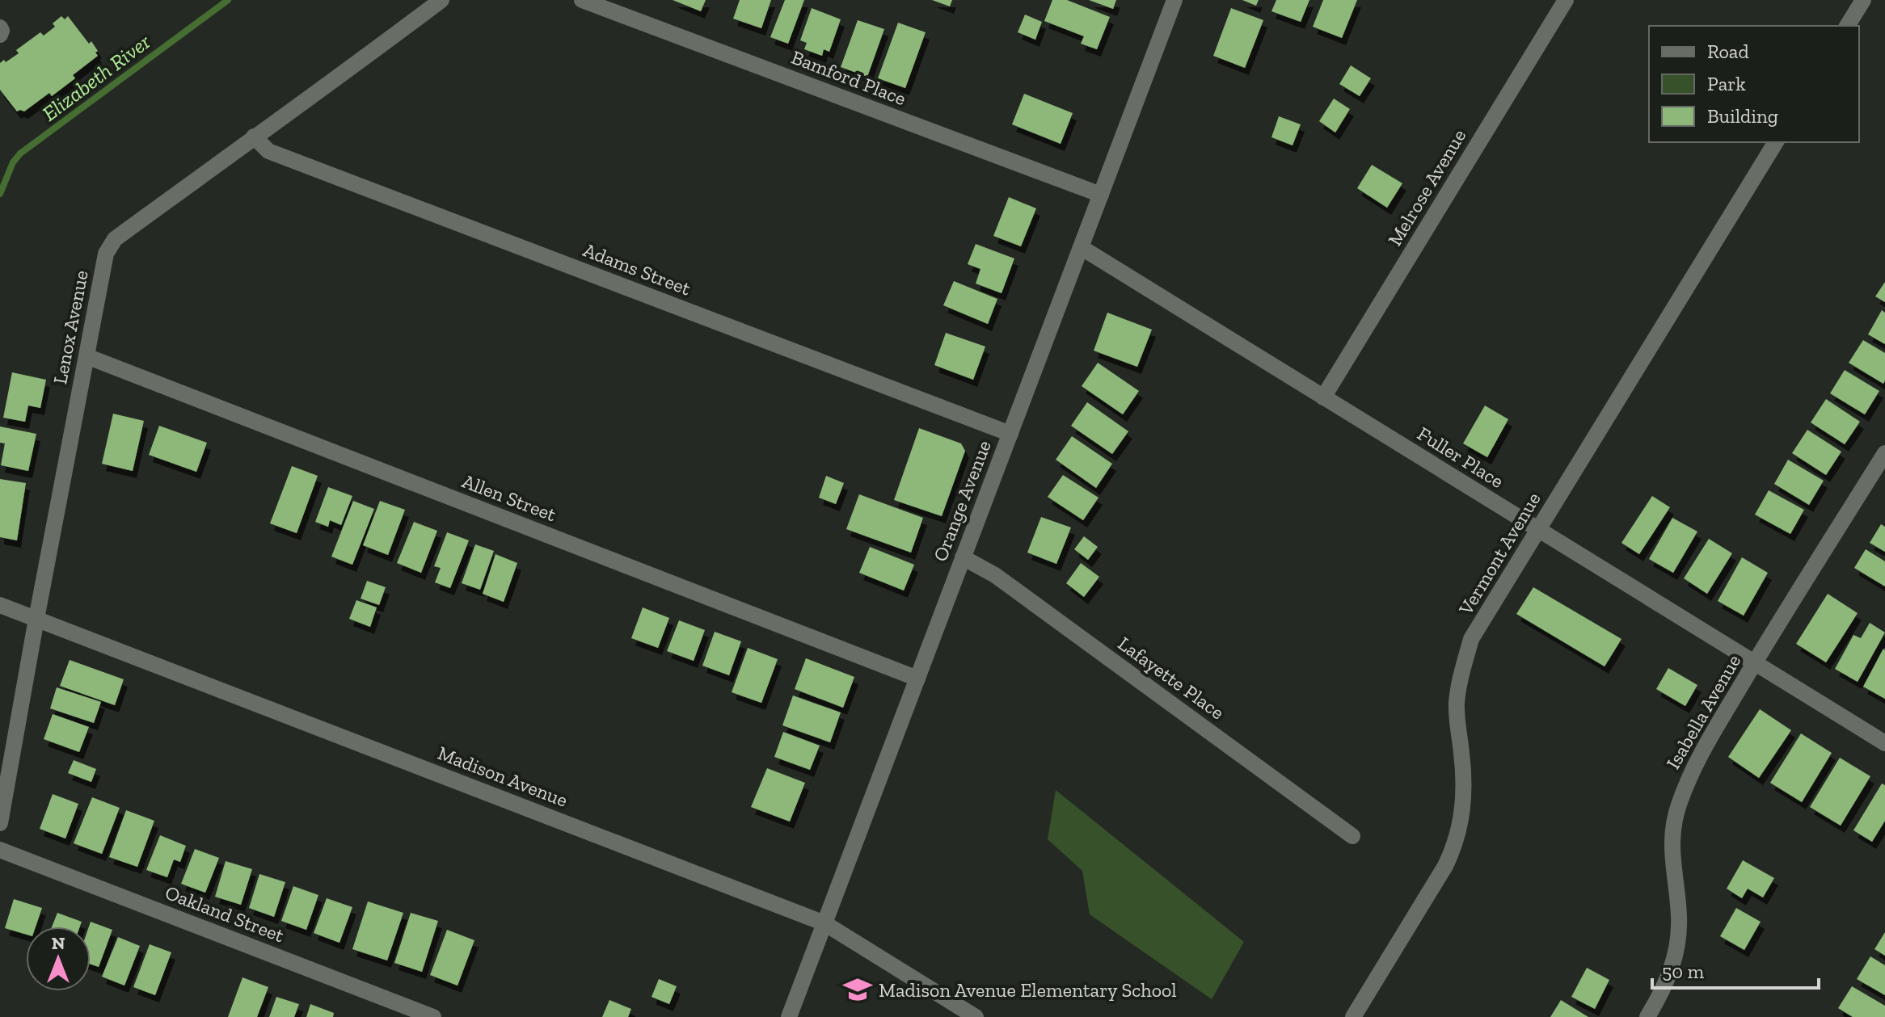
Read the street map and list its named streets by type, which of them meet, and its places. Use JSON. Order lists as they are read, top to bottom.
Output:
{
  "streets": {
    "street": [
      "Bamford Place",
      "Melrose Avenue",
      "Adams Street",
      "Lenox Avenue",
      "Fuller Place",
      "Allen Street",
      "Orange Avenue",
      "Vermont Avenue",
      "Lafayette Place",
      "Isabella Avenue",
      "Madison Avenue",
      "Oakland Street"
    ]
  },
  "crossings": [
    ["Bamford Place", "Orange Avenue"],
    ["Melrose Avenue", "Fuller Place"],
    ["Adams Street", "Lenox Avenue"],
    ["Adams Street", "Orange Avenue"],
    ["Lenox Avenue", "Allen Street"],
    ["Lenox Avenue", "Madison Avenue"],
    ["Fuller Place", "Orange Avenue"],
    ["Fuller Place", "Vermont Avenue"],
    ["Fuller Place", "Isabella Avenue"],
    ["Allen Street", "Orange Avenue"],
    ["Orange Avenue", "Lafayette Place"],
    ["Orange Avenue", "Madison Avenue"]
  ],
  "water": ["Elizabeth River"],
  "places": {
    "school or university": ["Madison Avenue Elementary School"]
  },
  "legend": ["Road", "Park", "Building"],
  "scale_bar": "50 m",
  "north": "top"
}
